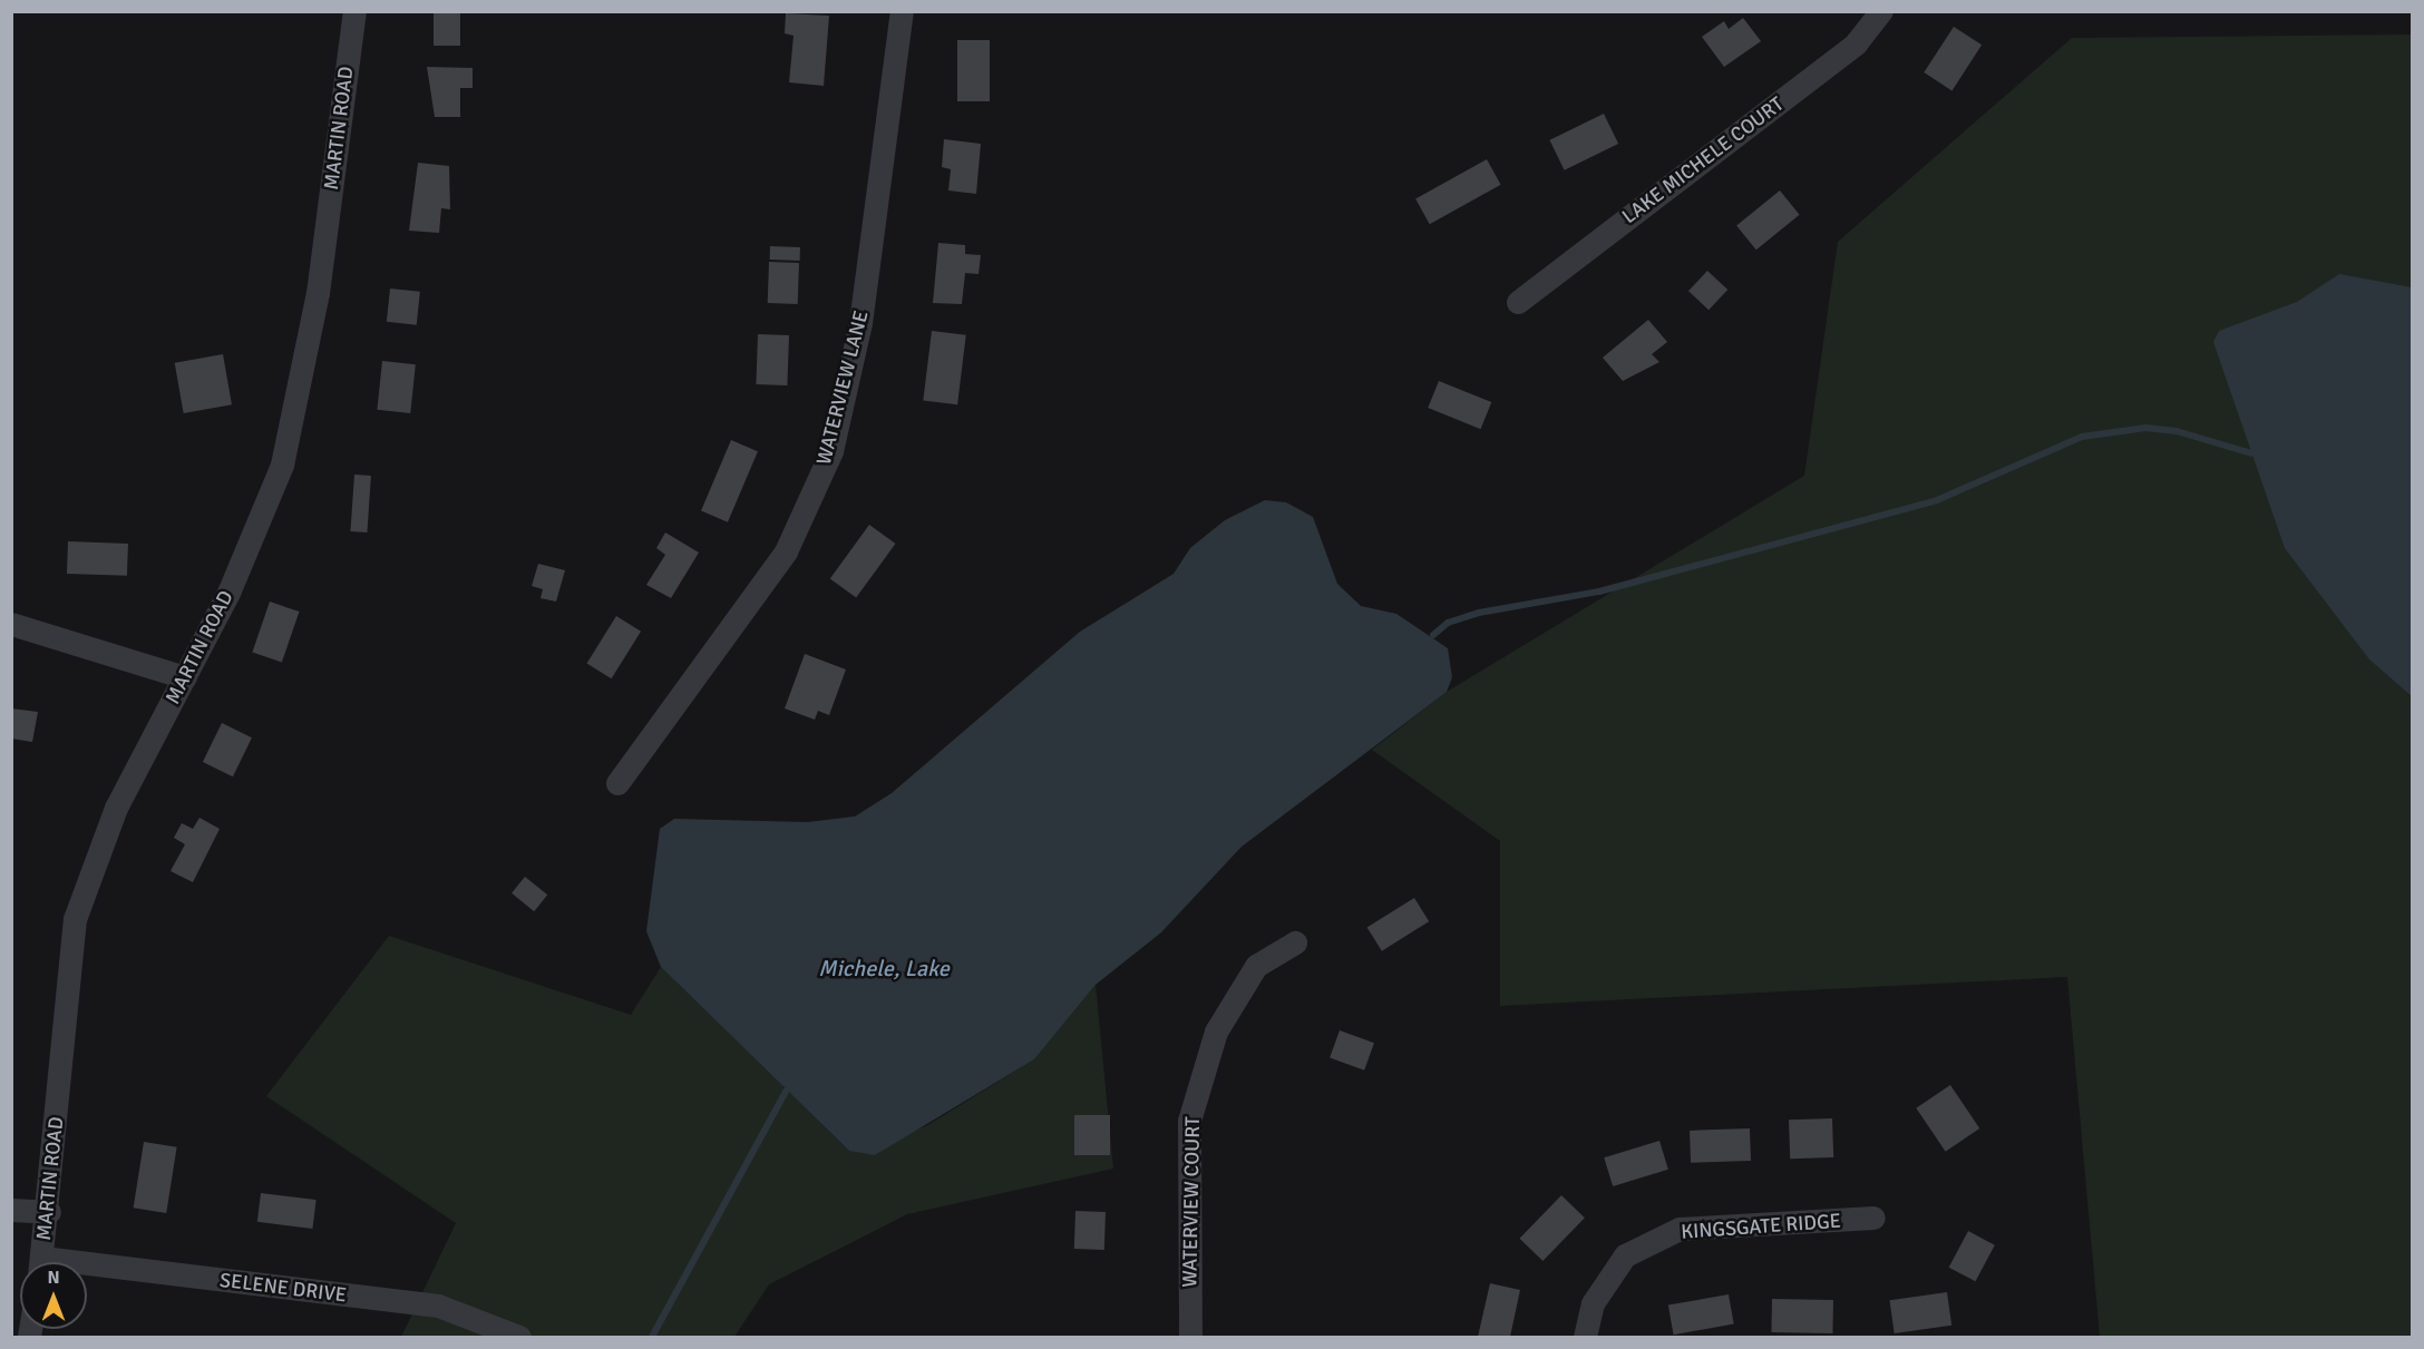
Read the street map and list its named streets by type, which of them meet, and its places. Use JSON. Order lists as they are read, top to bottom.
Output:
{
  "streets": {
    "street": [
      "MARTIN ROAD",
      "LAKE MICHELE COURT",
      "WATERVIEW LANE",
      "WATERVIEW COURT",
      "KINGSGATE RIDGE",
      "SELENE DRIVE"
    ]
  },
  "water": ["Michele, Lake"],
  "north": "top"
}
